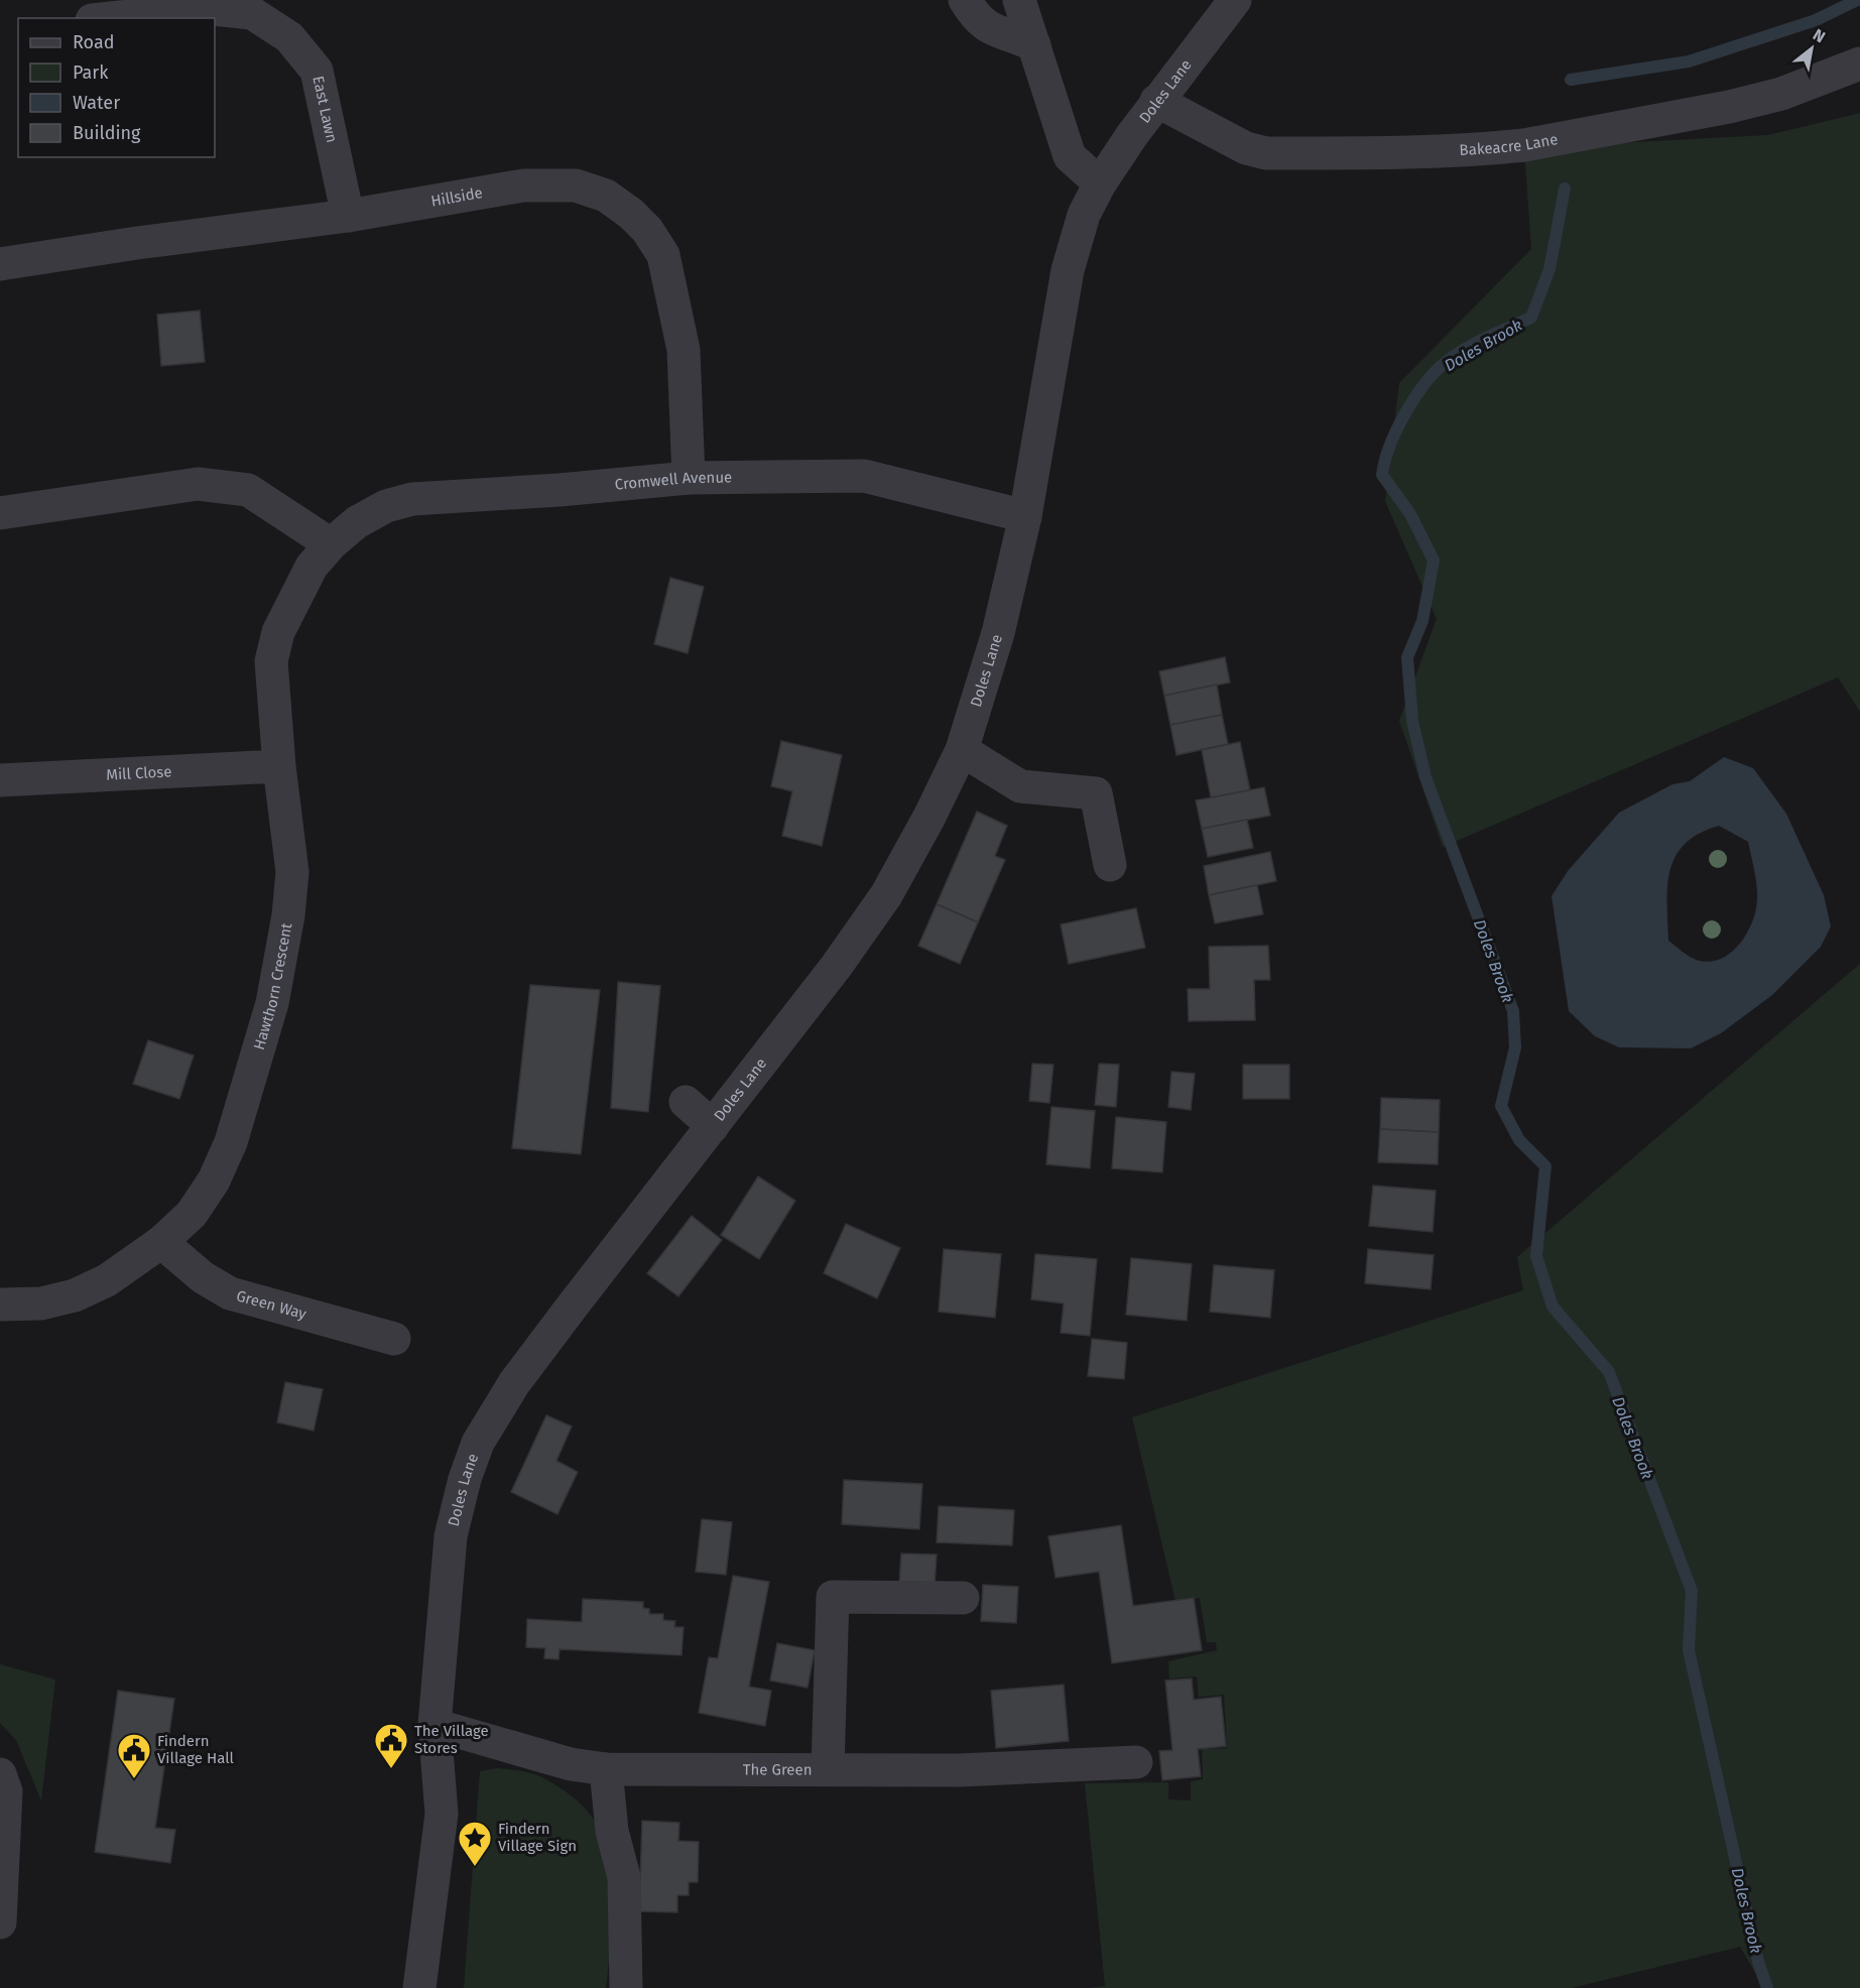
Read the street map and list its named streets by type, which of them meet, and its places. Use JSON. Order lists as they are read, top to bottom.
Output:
{
  "streets": {
    "street": [
      "Doles Lane",
      "East Lawn",
      "Bakeacre Lane",
      "Hillside",
      "Cromwell Avenue",
      "Mill Close",
      "Hawthorn Crescent",
      "Green Way",
      "The Green"
    ]
  },
  "crossings": [
    ["Doles Lane", "Bakeacre Lane"],
    ["Doles Lane", "Cromwell Avenue"],
    ["Doles Lane", "The Green"],
    ["East Lawn", "Hillside"],
    ["Hillside", "Cromwell Avenue"],
    ["Cromwell Avenue", "Hawthorn Crescent"],
    ["Mill Close", "Hawthorn Crescent"],
    ["Hawthorn Crescent", "Green Way"]
  ],
  "water": ["Doles Brook"],
  "places": {
    "public building": ["The Village Stores", "Findern Village Hall"],
    "place": ["Findern Village Sign"]
  },
  "legend": [
    "Road",
    "Park",
    "Water",
    "Building"
  ],
  "north": "top right"
}
